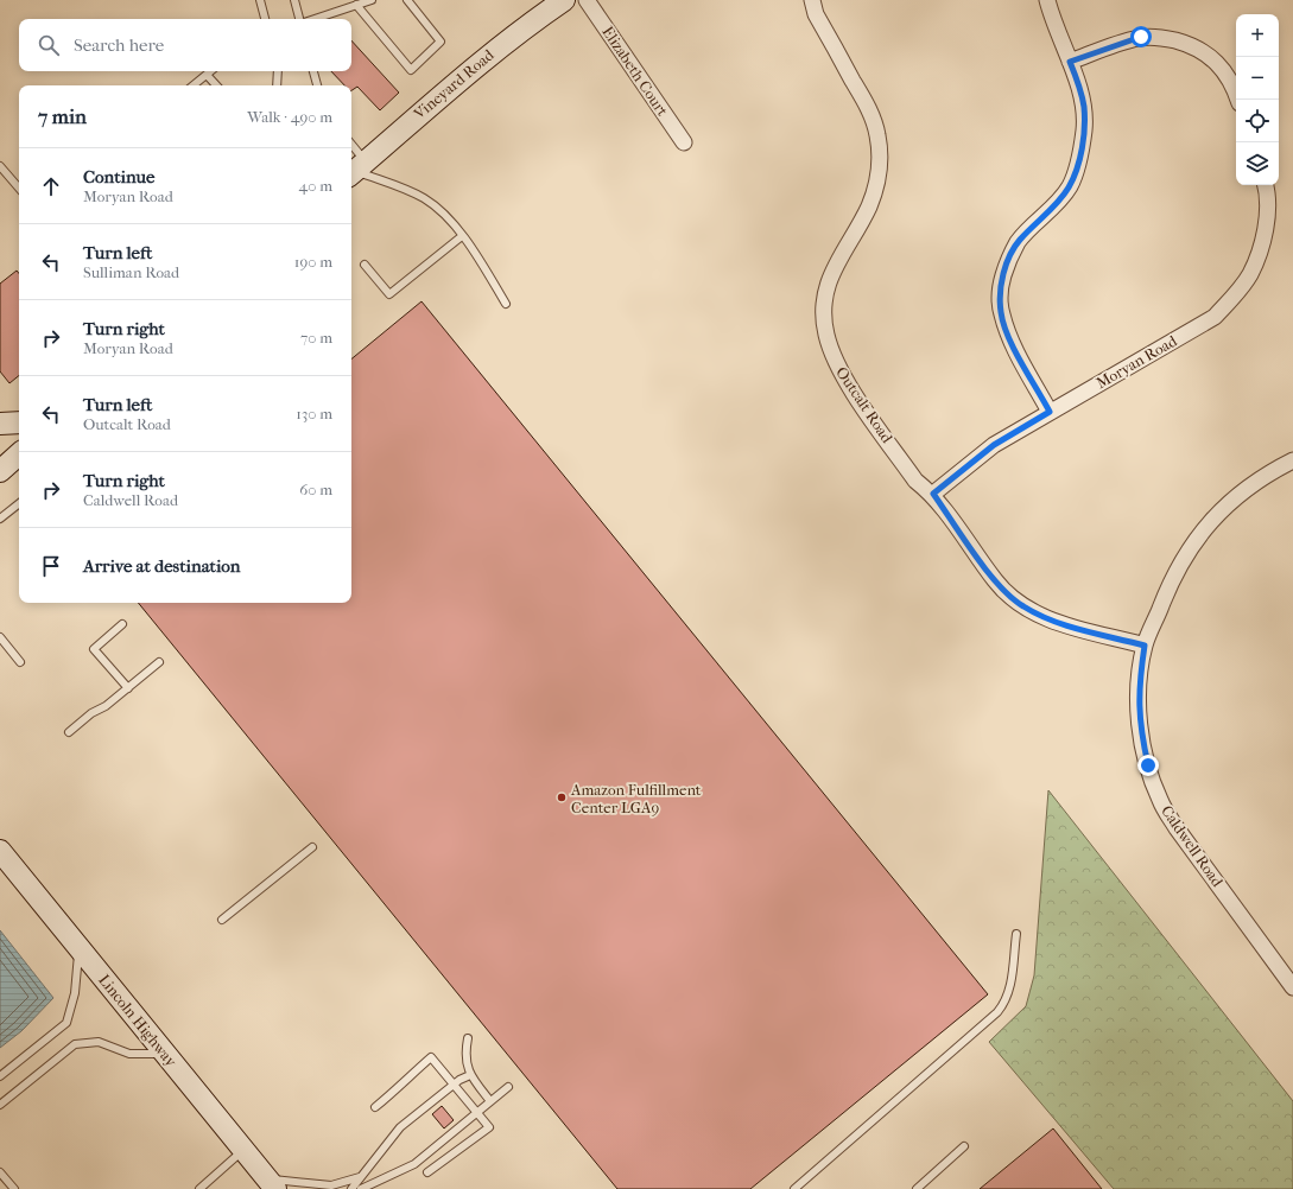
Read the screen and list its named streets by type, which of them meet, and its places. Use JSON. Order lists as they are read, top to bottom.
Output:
{
  "streets": {
    "main road": ["Vineyard Road", "Lincoln Highway"],
    "street": [
      "Elizabeth Court",
      "Moryan Road",
      "Outcalt Road",
      "Caldwell Road"
    ]
  },
  "crossings": [
    ["Moryan Road", "Outcalt Road"],
    ["Outcalt Road", "Caldwell Road"]
  ],
  "places": ["Amazon Fulfillment Center LGA9"],
  "page": {
    "map_buttons": ["+", "−"],
    "search": "Search here",
    "heading": ["7 min", "Walk · 490 m"],
    "list": [
      ["Continue", "Moryan Road", "40 m"],
      ["Turn left", "Sulliman Road", "190 m"],
      ["Turn right", "Moryan Road", "70 m"],
      ["Turn left", "Outcalt Road", "130 m"],
      ["Turn right", "Caldwell Road", "60 m"],
      "Arrive at destination"
    ]
  }
}
